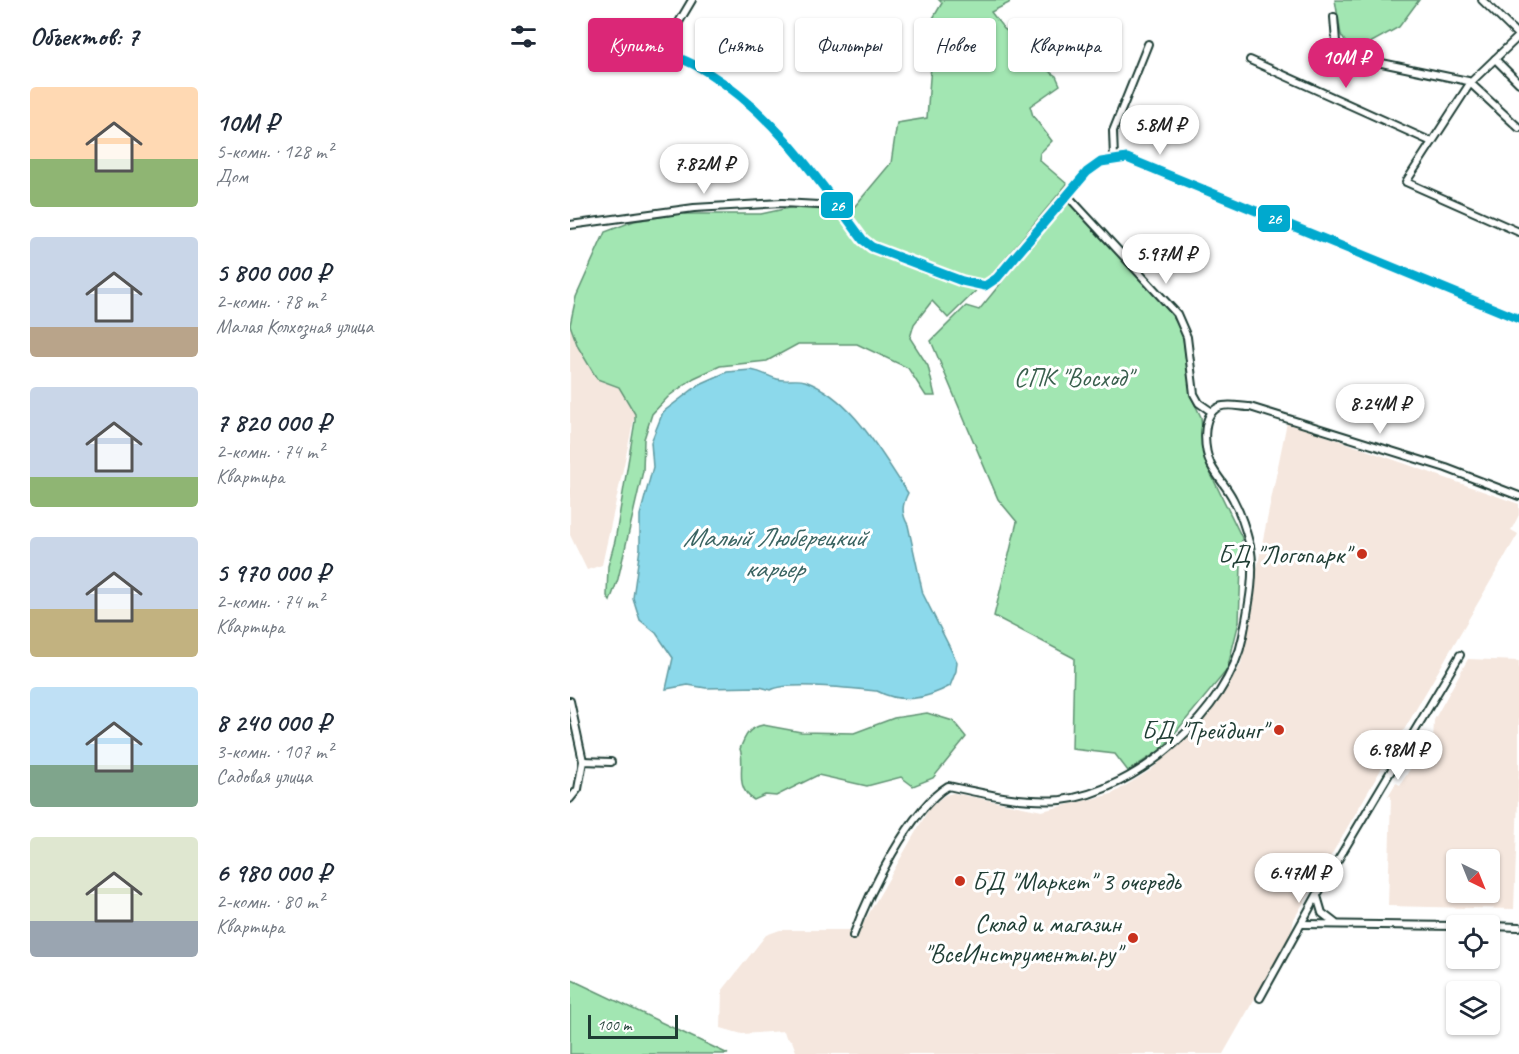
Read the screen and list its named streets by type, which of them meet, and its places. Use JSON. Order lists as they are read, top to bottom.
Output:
{
  "water": ["Малый Люберецкий карьер"],
  "parks": ["СПК \"Восход\""],
  "places": [
    "БД \"Логопарк\"",
    "БД \"Трейдинг\"",
    "БД \"Маркет\" 3 очередь",
    "Склад и магазин \"ВсеИнструменты.ру\""
  ],
  "lines": ["transit line 26"],
  "scale_bar": "100 m",
  "north": "bottom right",
  "page": {
    "heading": "Объектов: 7",
    "chip": [
      "Купить",
      "Снять",
      "Фильтры",
      "Новое",
      "Квартира"
    ],
    "price": [
      "10M ₽",
      "5.8M ₽",
      "7.82M ₽",
      "5.97M ₽",
      "8.24M ₽",
      "6.98M ₽",
      "6.47M ₽"
    ],
    "list": [
      {
        "name": "10M ₽",
        "note": "5-комн. · 128 m² · Дом"
      },
      {
        "name": "5 800 000 ₽",
        "note": "2-комн. · 78 m² · Малая Колхозная улица"
      },
      {
        "name": "7 820 000 ₽",
        "note": "2-комн. · 74 m² · Квартира"
      },
      {
        "name": "5 970 000 ₽",
        "note": "2-комн. · 74 m² · Квартира"
      },
      {
        "name": "8 240 000 ₽",
        "note": "3-комн. · 107 m² · Садовая улица"
      },
      {
        "name": "6 980 000 ₽",
        "note": "2-комн. · 80 m² · Квартира"
      }
    ],
    "scale": "100 m"
  }
}
